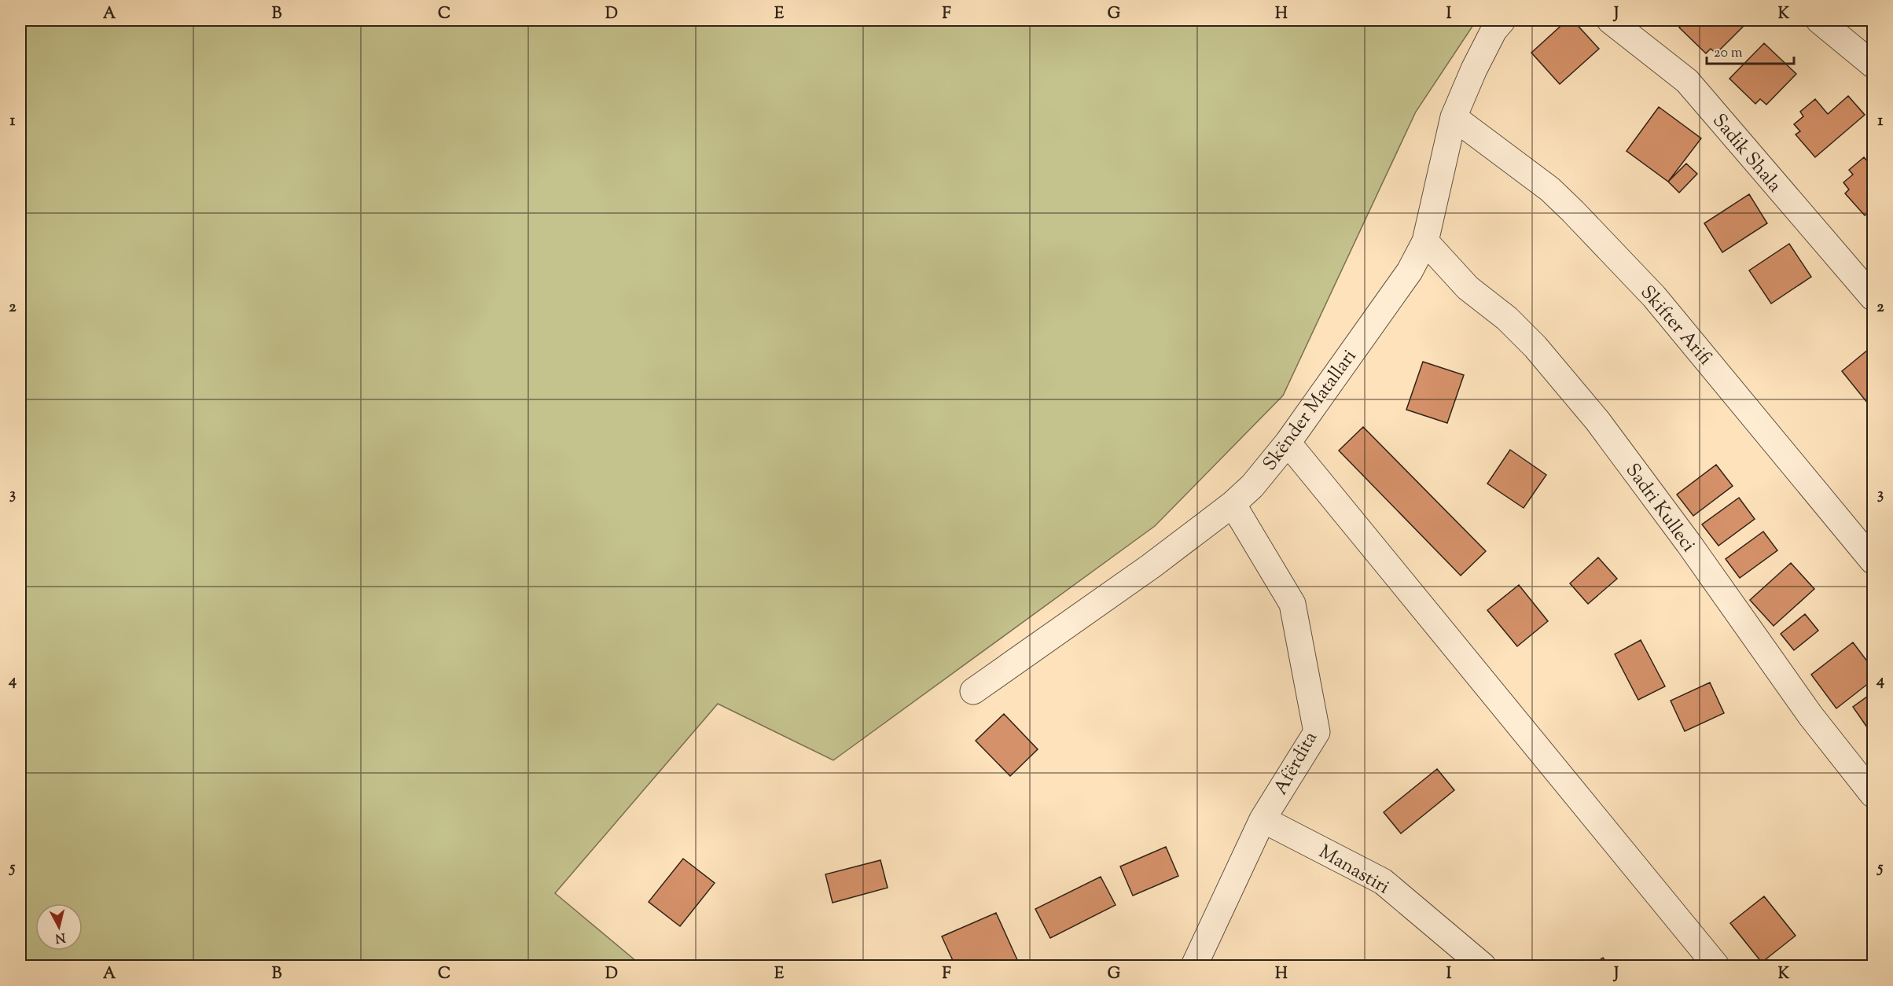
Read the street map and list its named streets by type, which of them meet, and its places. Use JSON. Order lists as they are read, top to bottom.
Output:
{
  "streets": {
    "street": [
      "Sadik Shala",
      "Skifter Arifi",
      "Skënder Matallari",
      "Sadri Kulleci",
      "Afërdita",
      "Manastiri"
    ]
  },
  "crossings": [
    ["Skifter Arifi", "Skënder Matallari"],
    ["Skënder Matallari", "Sadri Kulleci"],
    ["Skënder Matallari", "Afërdita"],
    ["Afërdita", "Manastiri"]
  ],
  "scale_bar": "20 m",
  "north": "bottom",
  "grid": {
    "columns": [
      "A",
      "B",
      "C",
      "D",
      "E",
      "F",
      "G",
      "H",
      "I",
      "J",
      "K"
    ],
    "rows": [
      "1",
      "2",
      "3",
      "4",
      "5"
    ]
  }
}
